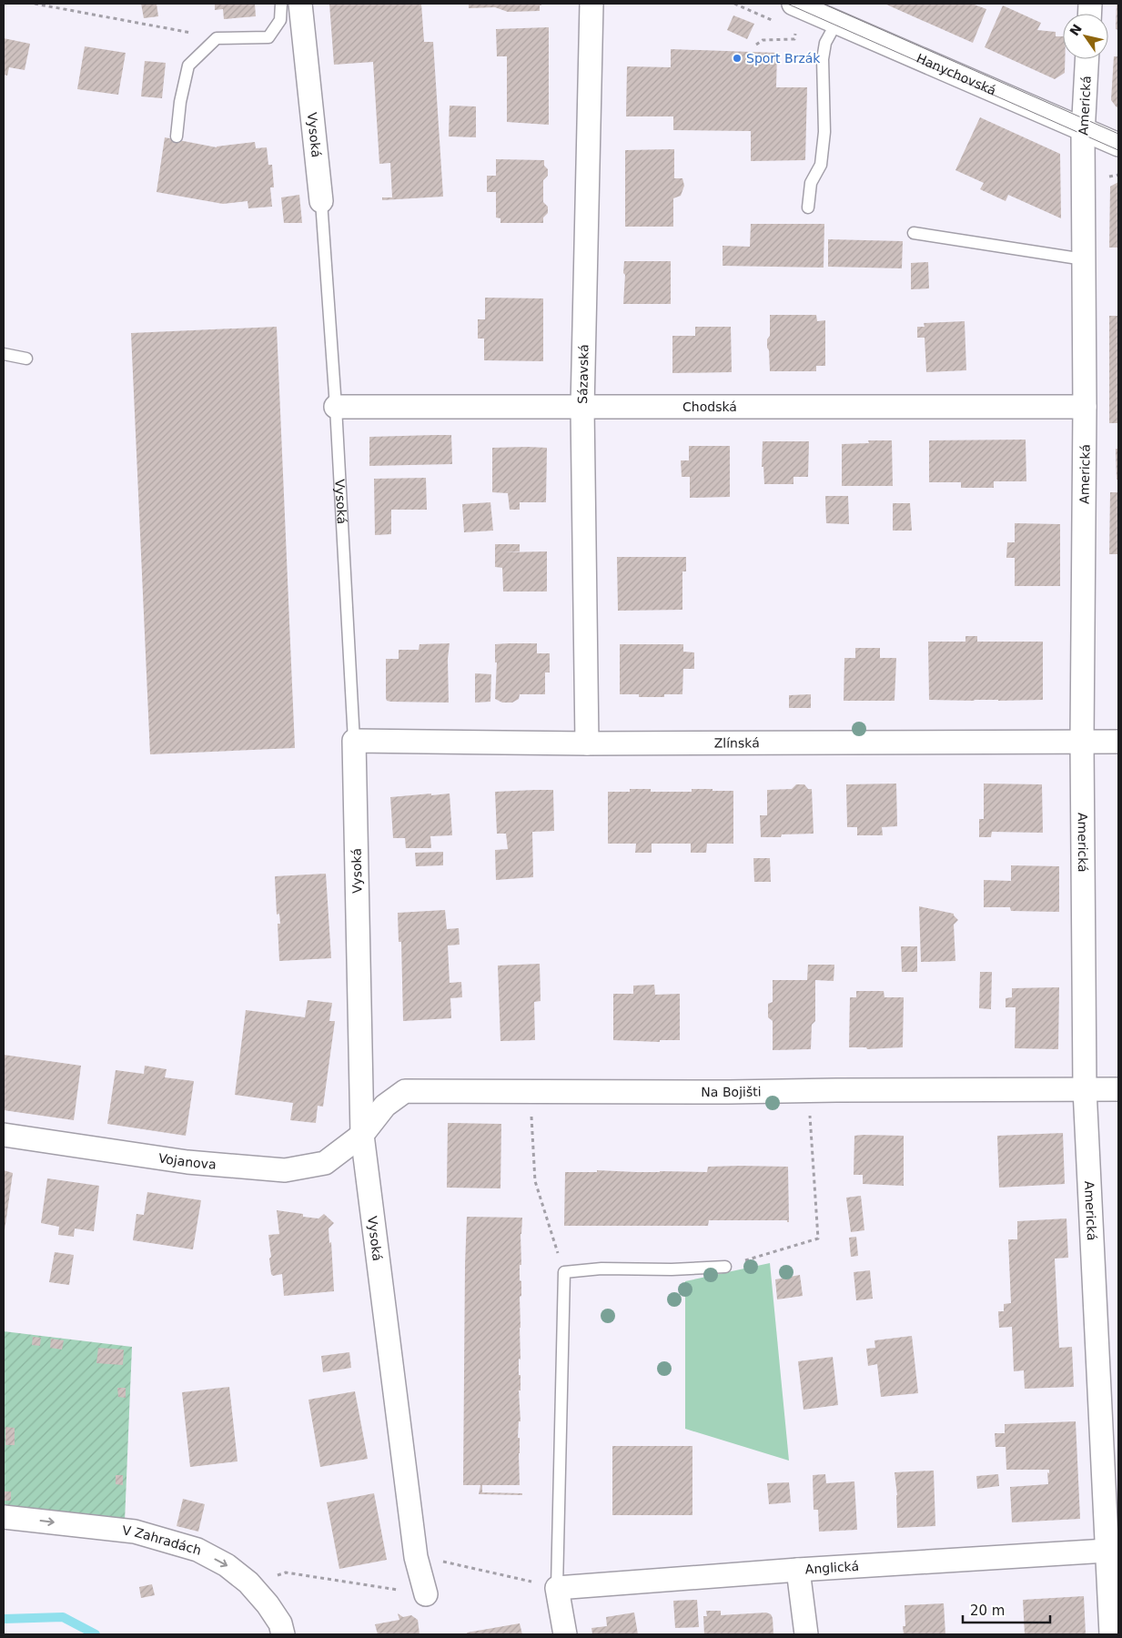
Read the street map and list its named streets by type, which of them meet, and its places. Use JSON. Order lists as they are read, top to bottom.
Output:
{
  "streets": {
    "street": [
      "Hanychovská",
      "Americká",
      "Vysoká",
      "Sázavská",
      "Chodská",
      "Zlínská",
      "Na Bojišti",
      "Vojanova",
      "V Zahradách",
      "Anglická"
    ]
  },
  "crossings": [
    ["Hanychovská", "Americká"],
    ["Americká", "Chodská"],
    ["Americká", "Zlínská"],
    ["Americká", "Na Bojišti"],
    ["Americká", "Anglická"],
    ["Vysoká", "Chodská"],
    ["Vysoká", "Zlínská"],
    ["Vysoká", "Na Bojišti"],
    ["Vysoká", "Vojanova"],
    ["Sázavská", "Chodská"],
    ["Sázavská", "Zlínská"],
    ["Na Bojišti", "Vojanova"]
  ],
  "one_way": ["V Zahradách"],
  "places": ["Sport Brzák"],
  "scale_bar": "20 m",
  "north": "top left"
}
